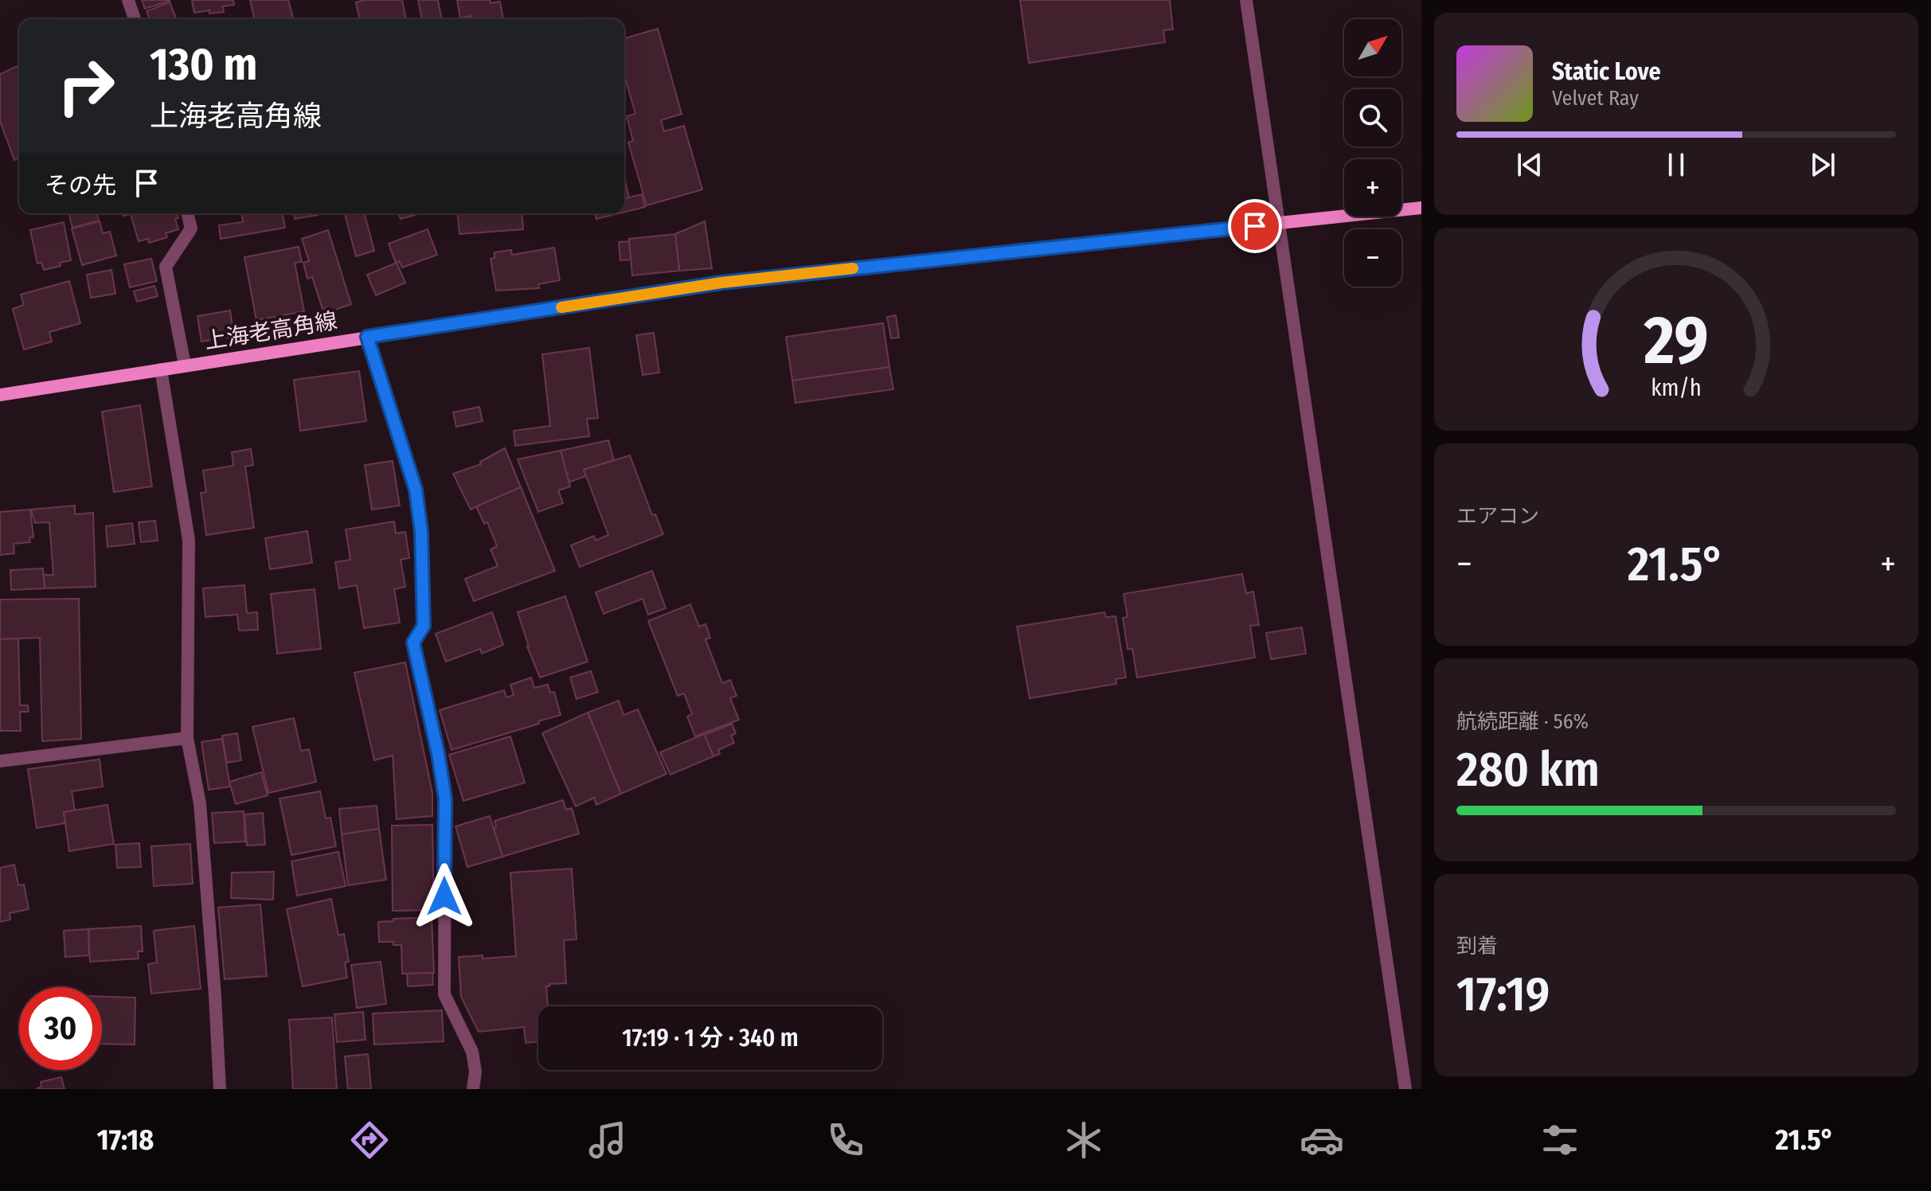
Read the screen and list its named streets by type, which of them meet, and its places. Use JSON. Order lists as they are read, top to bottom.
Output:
{
  "streets": {
    "main road": ["上海老高角線"]
  },
  "north": "top right",
  "page": {
    "map_buttons": ["+", "−"],
    "turn": ["130 m", "上海老高角線"],
    "song": ["Static Love", "Velvet Ray"],
    "then": "その先",
    "tile": [
      "エアコン",
      ["航続距離 · 56%", "280 km"],
      ["到着", "17:19"]
    ],
    "heat": ["−", "21.5°", "+"],
    "limit": "30",
    "trip": "17:19 · 1 分 · 340 m",
    "tabs": ["17:18", "21.5°"],
    "gauge": ["29", "km/h"]
  }
}
